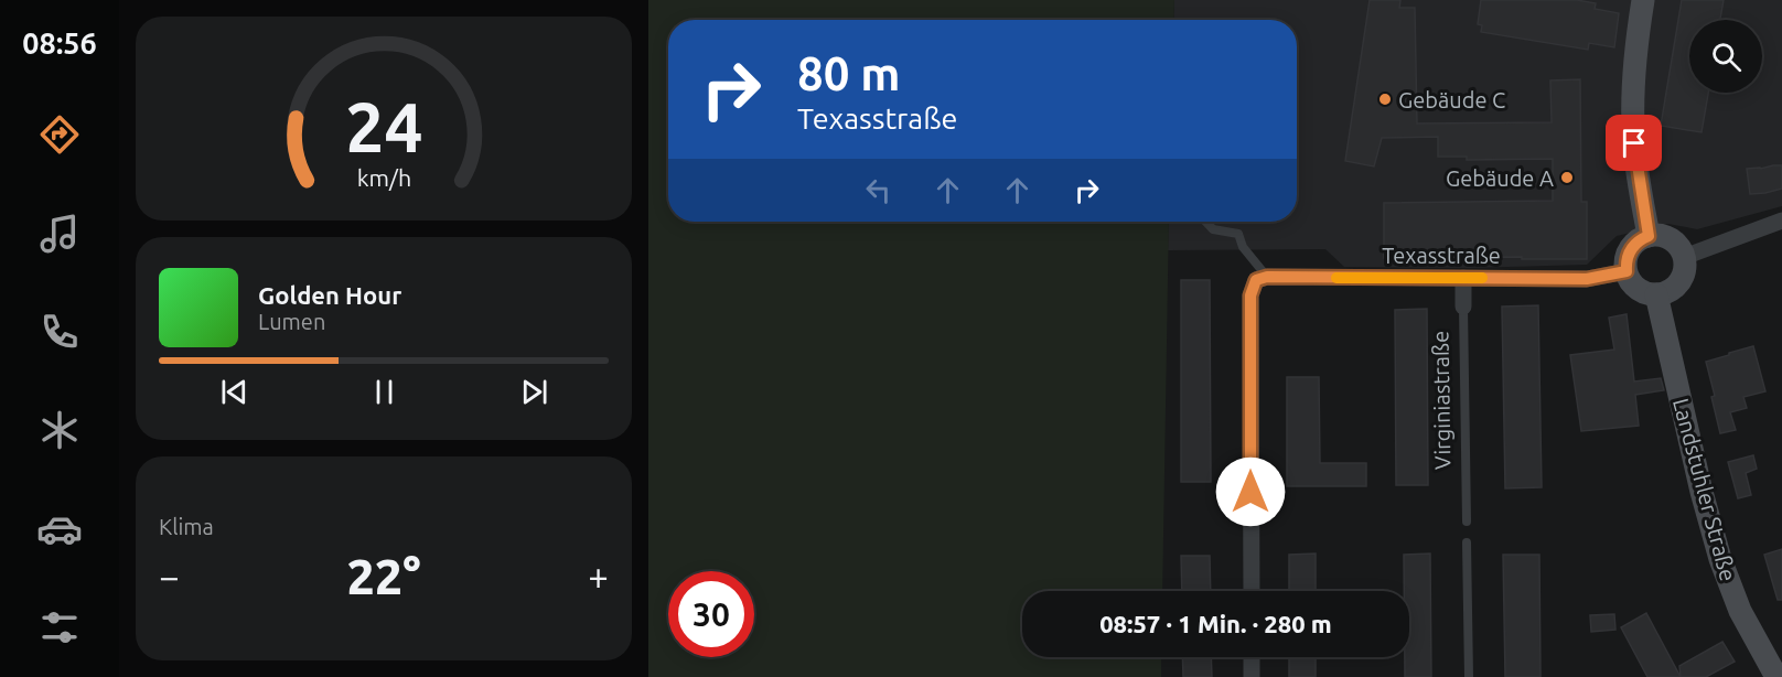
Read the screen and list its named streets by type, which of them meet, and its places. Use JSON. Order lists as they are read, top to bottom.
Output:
{
  "streets": {
    "street": ["Texasstraße", "Virginiastraße", "Landstuhler Straße"]
  },
  "crossings": [
    ["Texasstraße", "Virginiastraße"],
    ["Texasstraße", "Landstuhler Straße"]
  ],
  "places": ["Gebäude C", "Gebäude A"],
  "page": {
    "tabs": "08:56",
    "turn": ["80 m", "Texasstraße"],
    "song": ["Golden Hour", "Lumen"],
    "tile": "Klima",
    "heat": ["−", "22°", "+"],
    "limit": "30",
    "trip": "08:57 · 1 Min. · 280 m",
    "gauge": ["24", "km/h"]
  }
}
